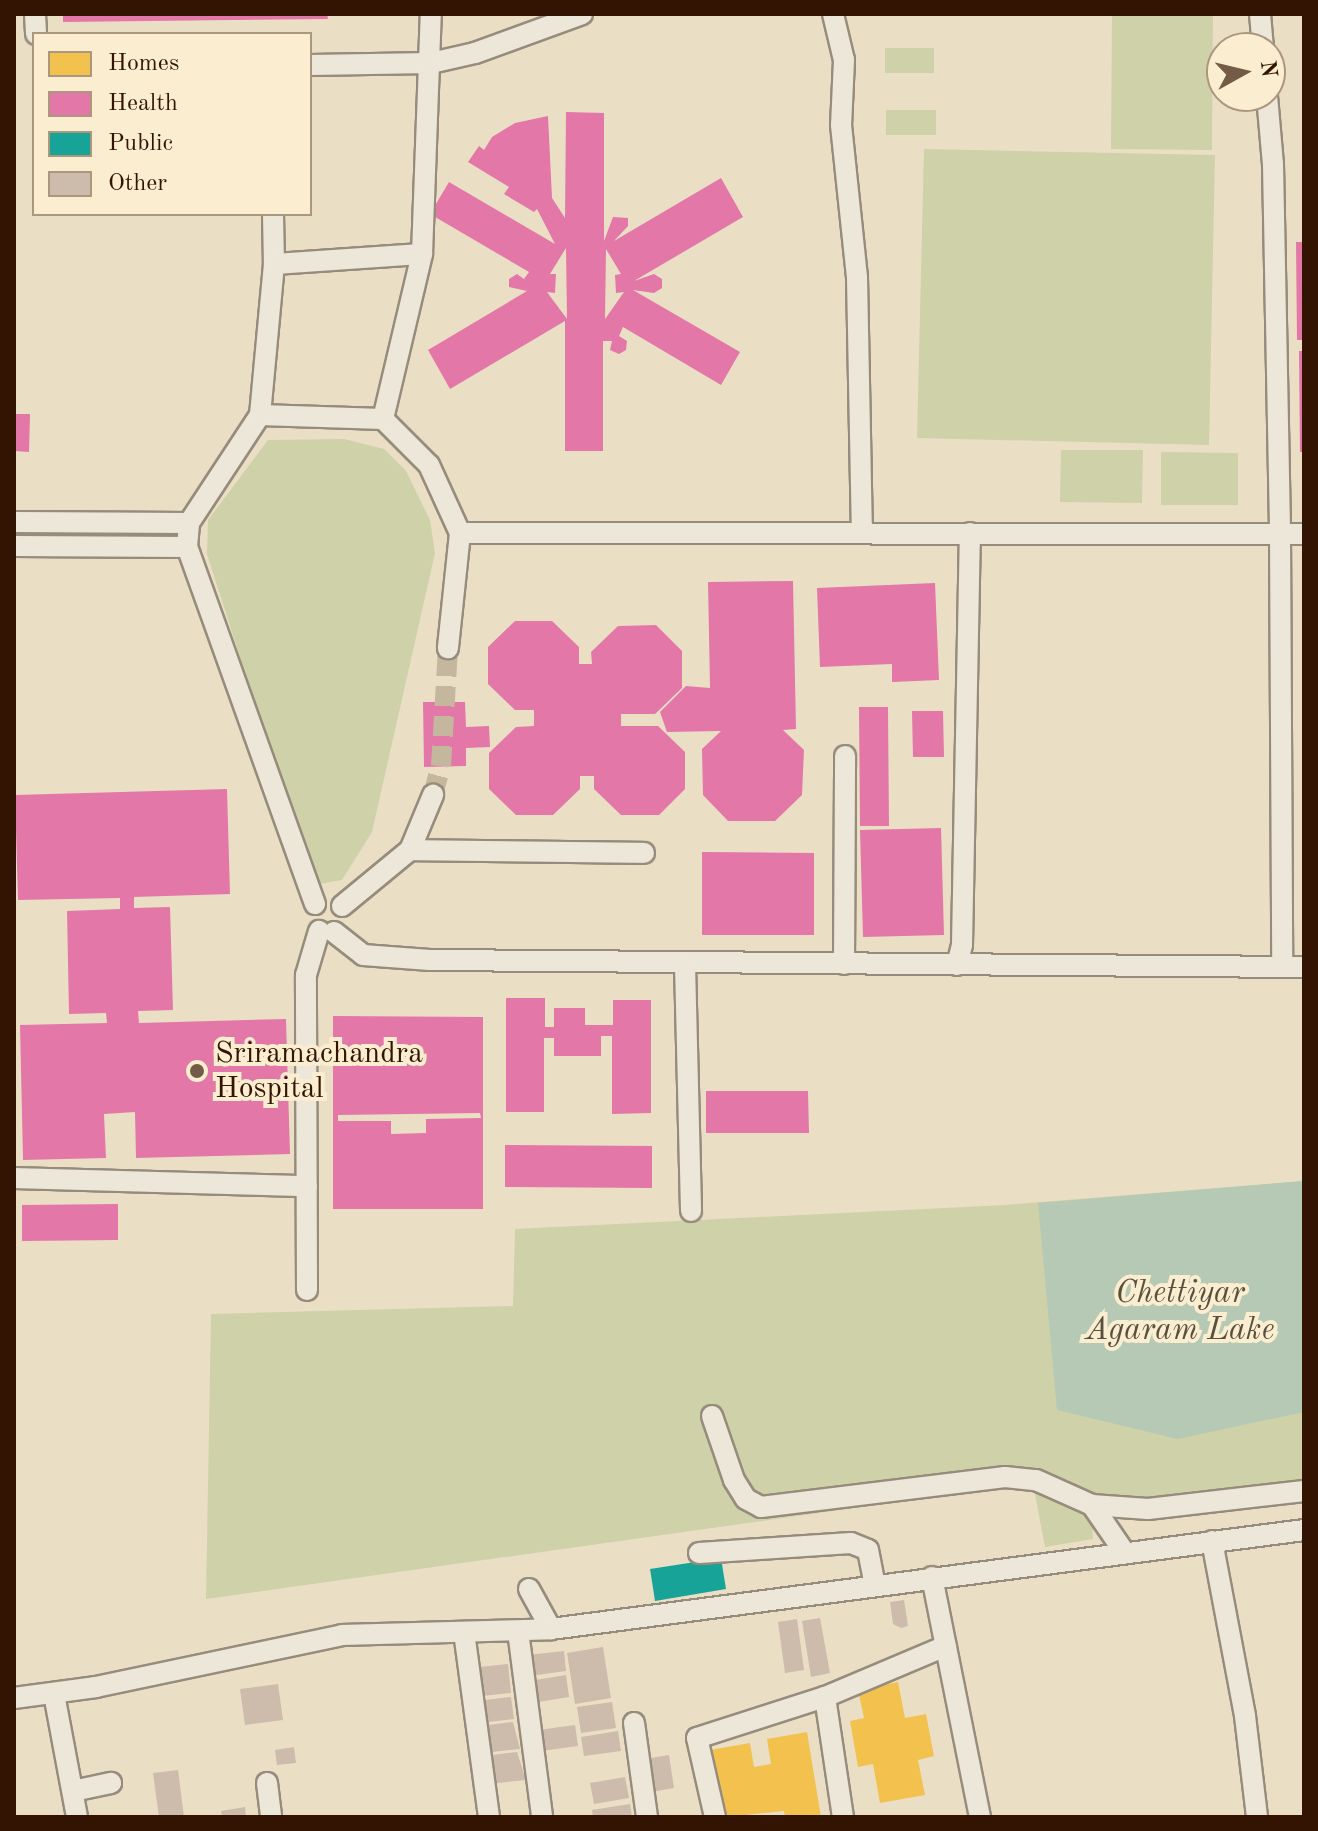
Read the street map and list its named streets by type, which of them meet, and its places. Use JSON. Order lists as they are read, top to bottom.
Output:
{
  "water": ["Chettiyar Agaram Lake"],
  "places": ["Sriramachandra Hospital"],
  "legend": [
    "Homes",
    "Health",
    "Public",
    "Other"
  ],
  "north": "right"
}
